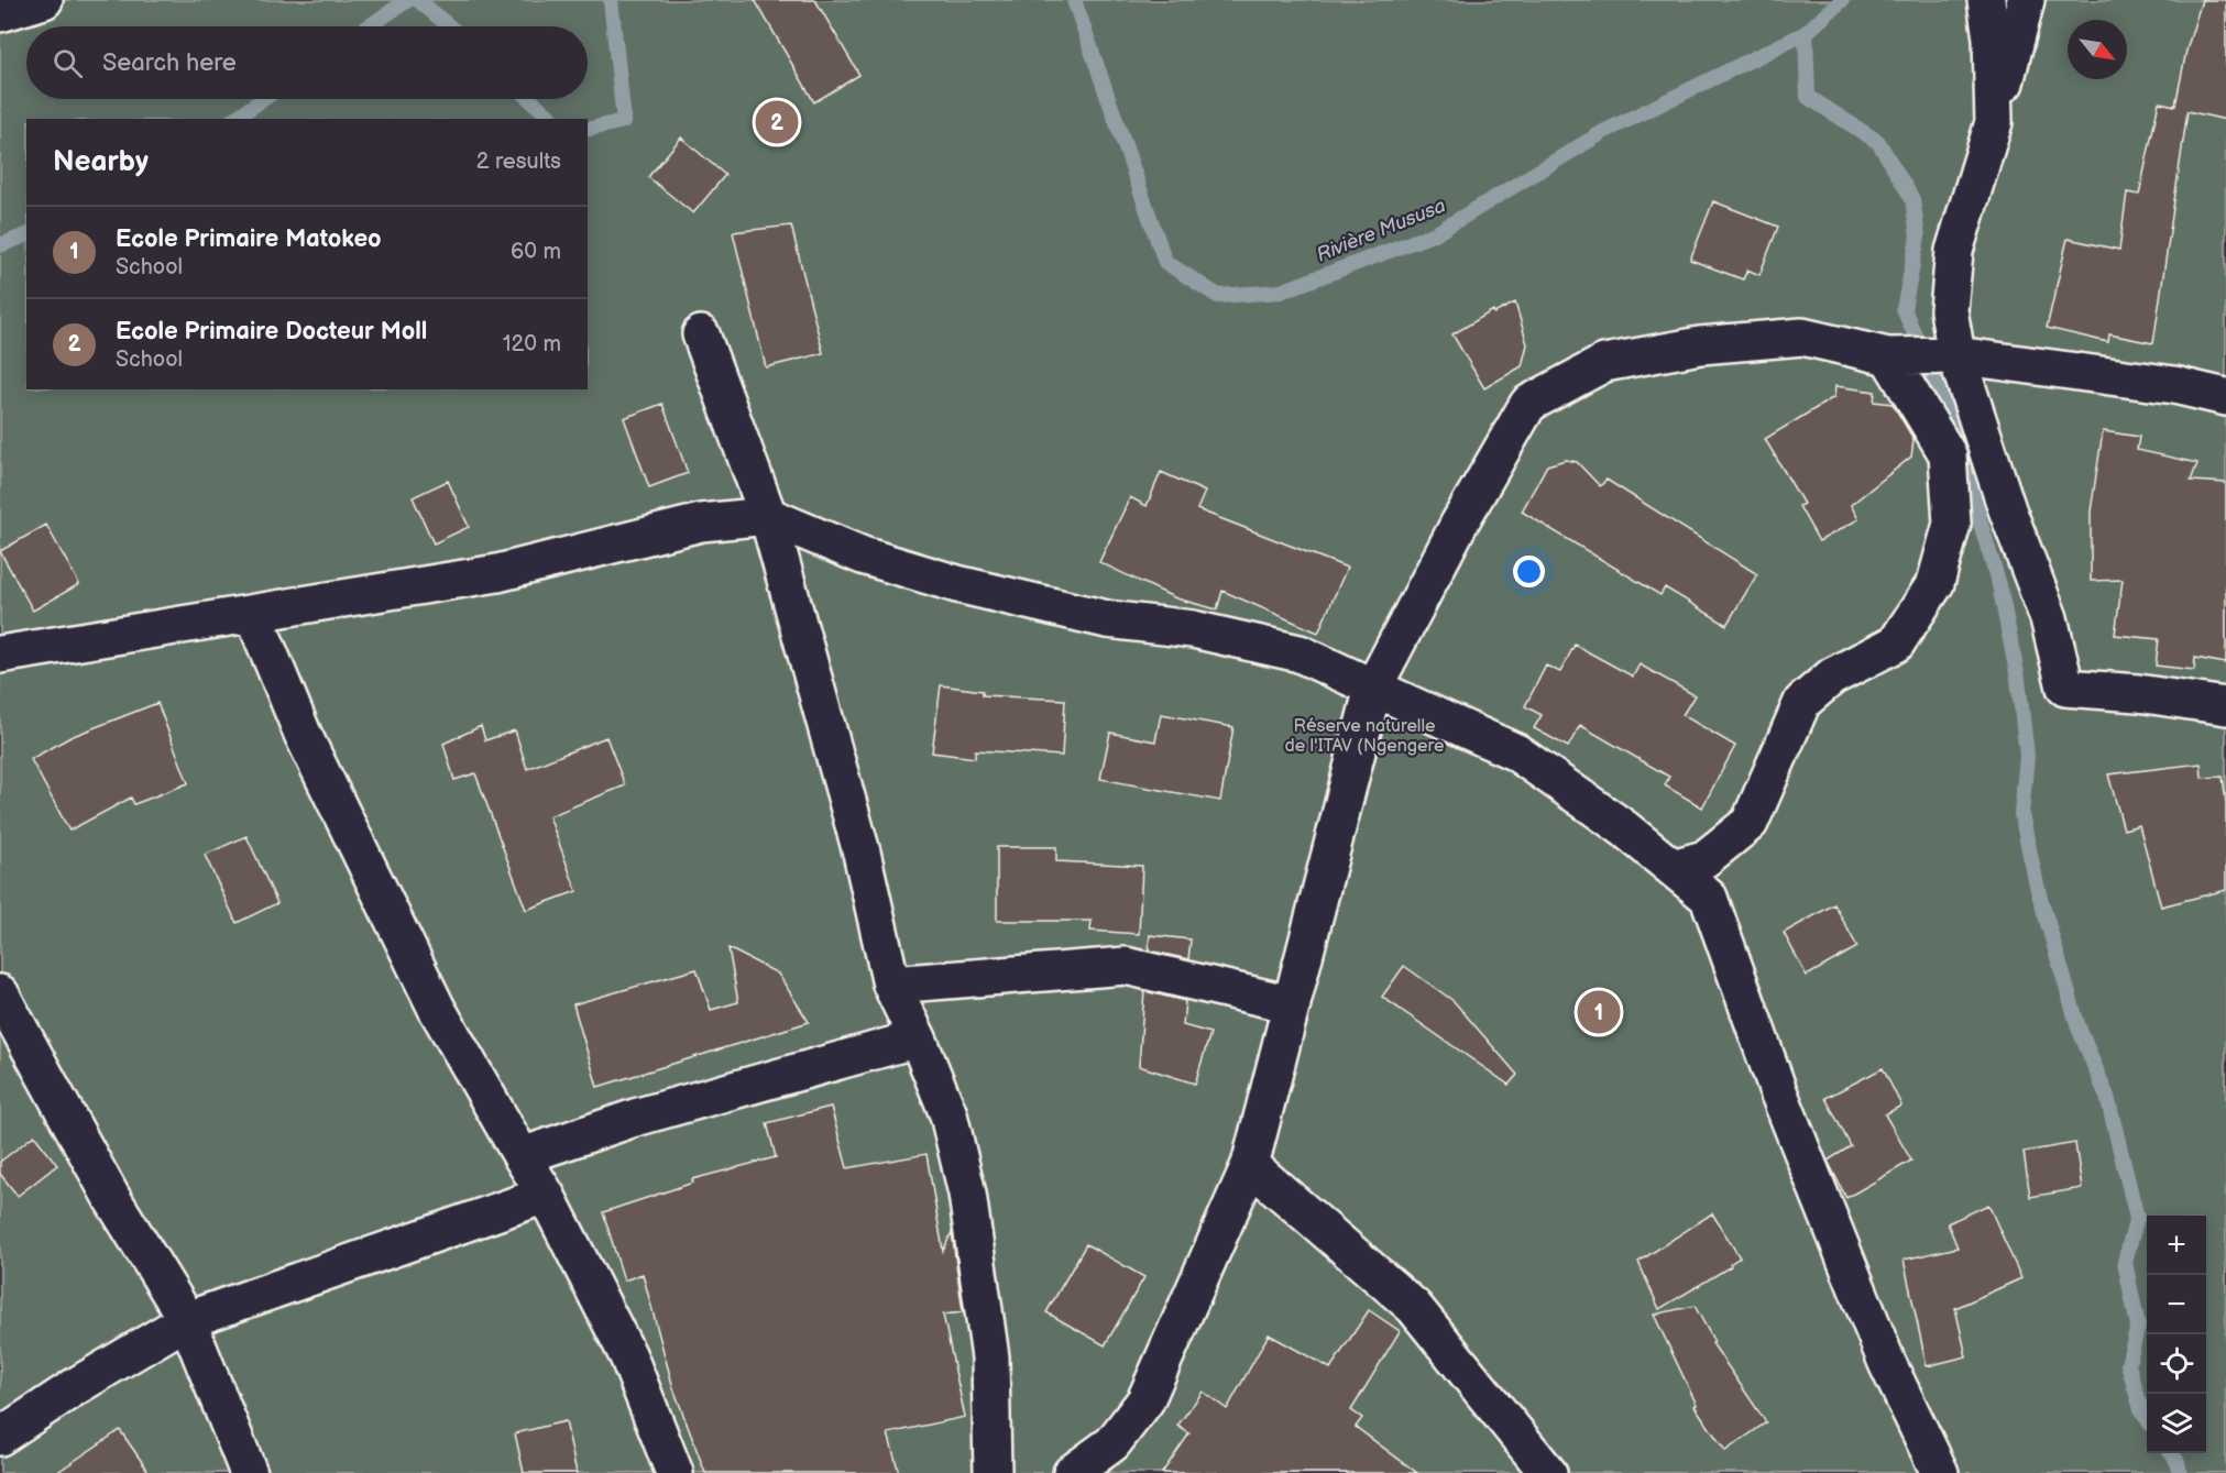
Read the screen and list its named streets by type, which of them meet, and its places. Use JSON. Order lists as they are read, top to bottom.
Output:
{
  "water": ["Rivière Mususa"],
  "parks": ["Réserve naturelle de l'ITAV (Ngengere"],
  "north": "bottom right",
  "page": {
    "search": "Search here",
    "pins": ["2", "1"],
    "heading": ["Nearby", "2 results"],
    "list": [
      {
        "mark": "1",
        "name": "Ecole Primaire Matokeo",
        "note": "School",
        "value": "60 m"
      },
      {
        "mark": "2",
        "name": "Ecole Primaire Docteur Moll",
        "note": "School",
        "value": "120 m"
      }
    ],
    "map_buttons": ["+", "−"]
  }
}
